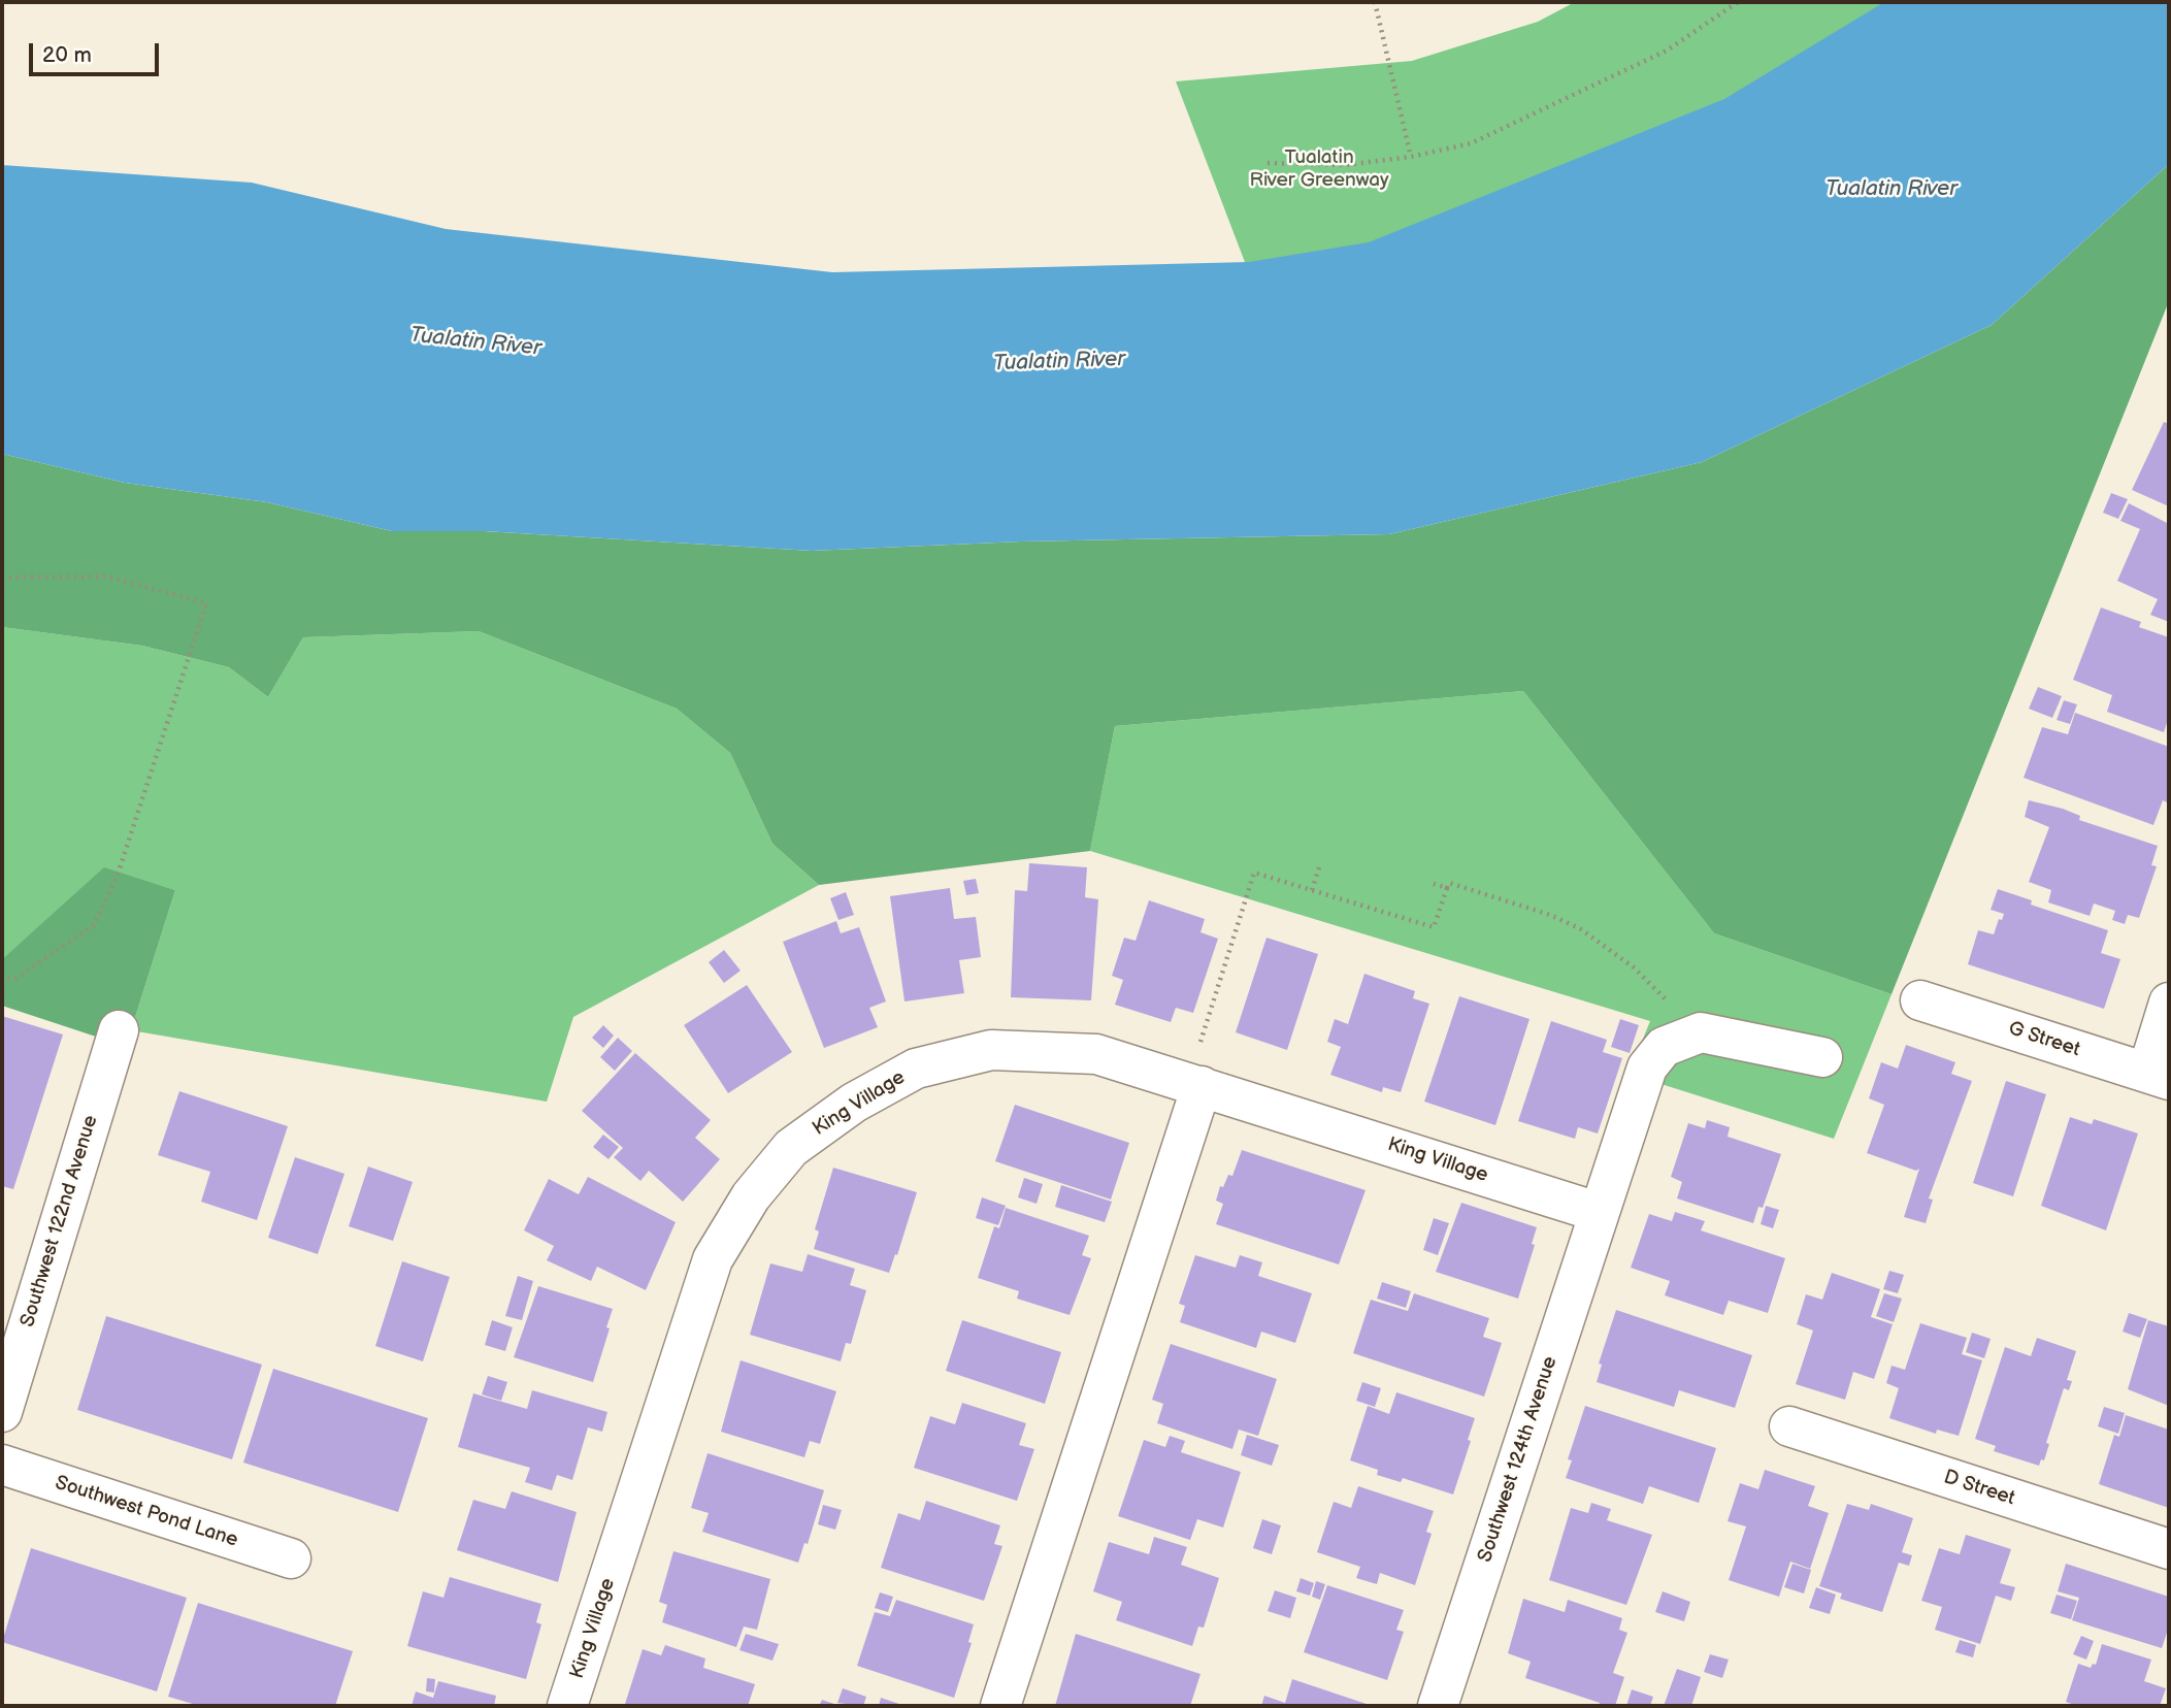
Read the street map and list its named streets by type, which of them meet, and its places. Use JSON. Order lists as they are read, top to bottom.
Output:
{
  "streets": {
    "street": [
      "G Street",
      "King Village",
      "Southwest 122nd Avenue",
      "Southwest 124th Avenue",
      "D Street",
      "Southwest Pond Lane"
    ]
  },
  "crossings": [
    ["King Village", "Southwest 124th Avenue"]
  ],
  "water": ["Tualatin River"],
  "parks": ["Tualatin River Greenway"],
  "scale_bar": "20 m"
}
